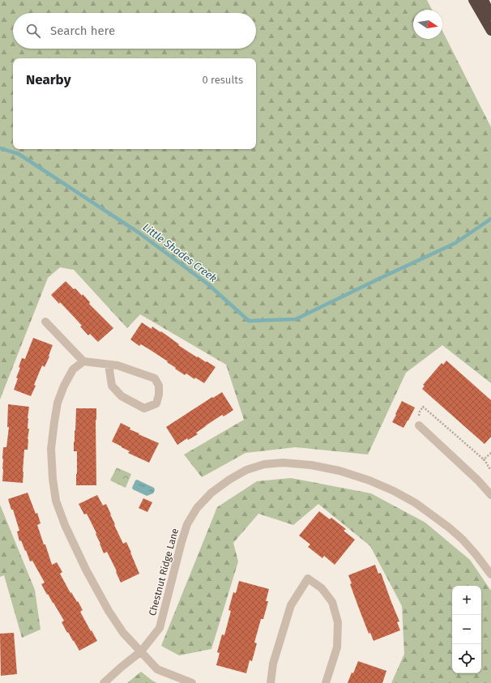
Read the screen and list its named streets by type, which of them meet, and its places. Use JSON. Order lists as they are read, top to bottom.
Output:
{
  "streets": {
    "street": ["Chestnut Ridge Lane"]
  },
  "water": ["Little Shades Creek"],
  "north": "right",
  "page": {
    "search": "Search here",
    "heading": ["Nearby", "0 results"],
    "map_buttons": ["+", "−"]
  }
}
